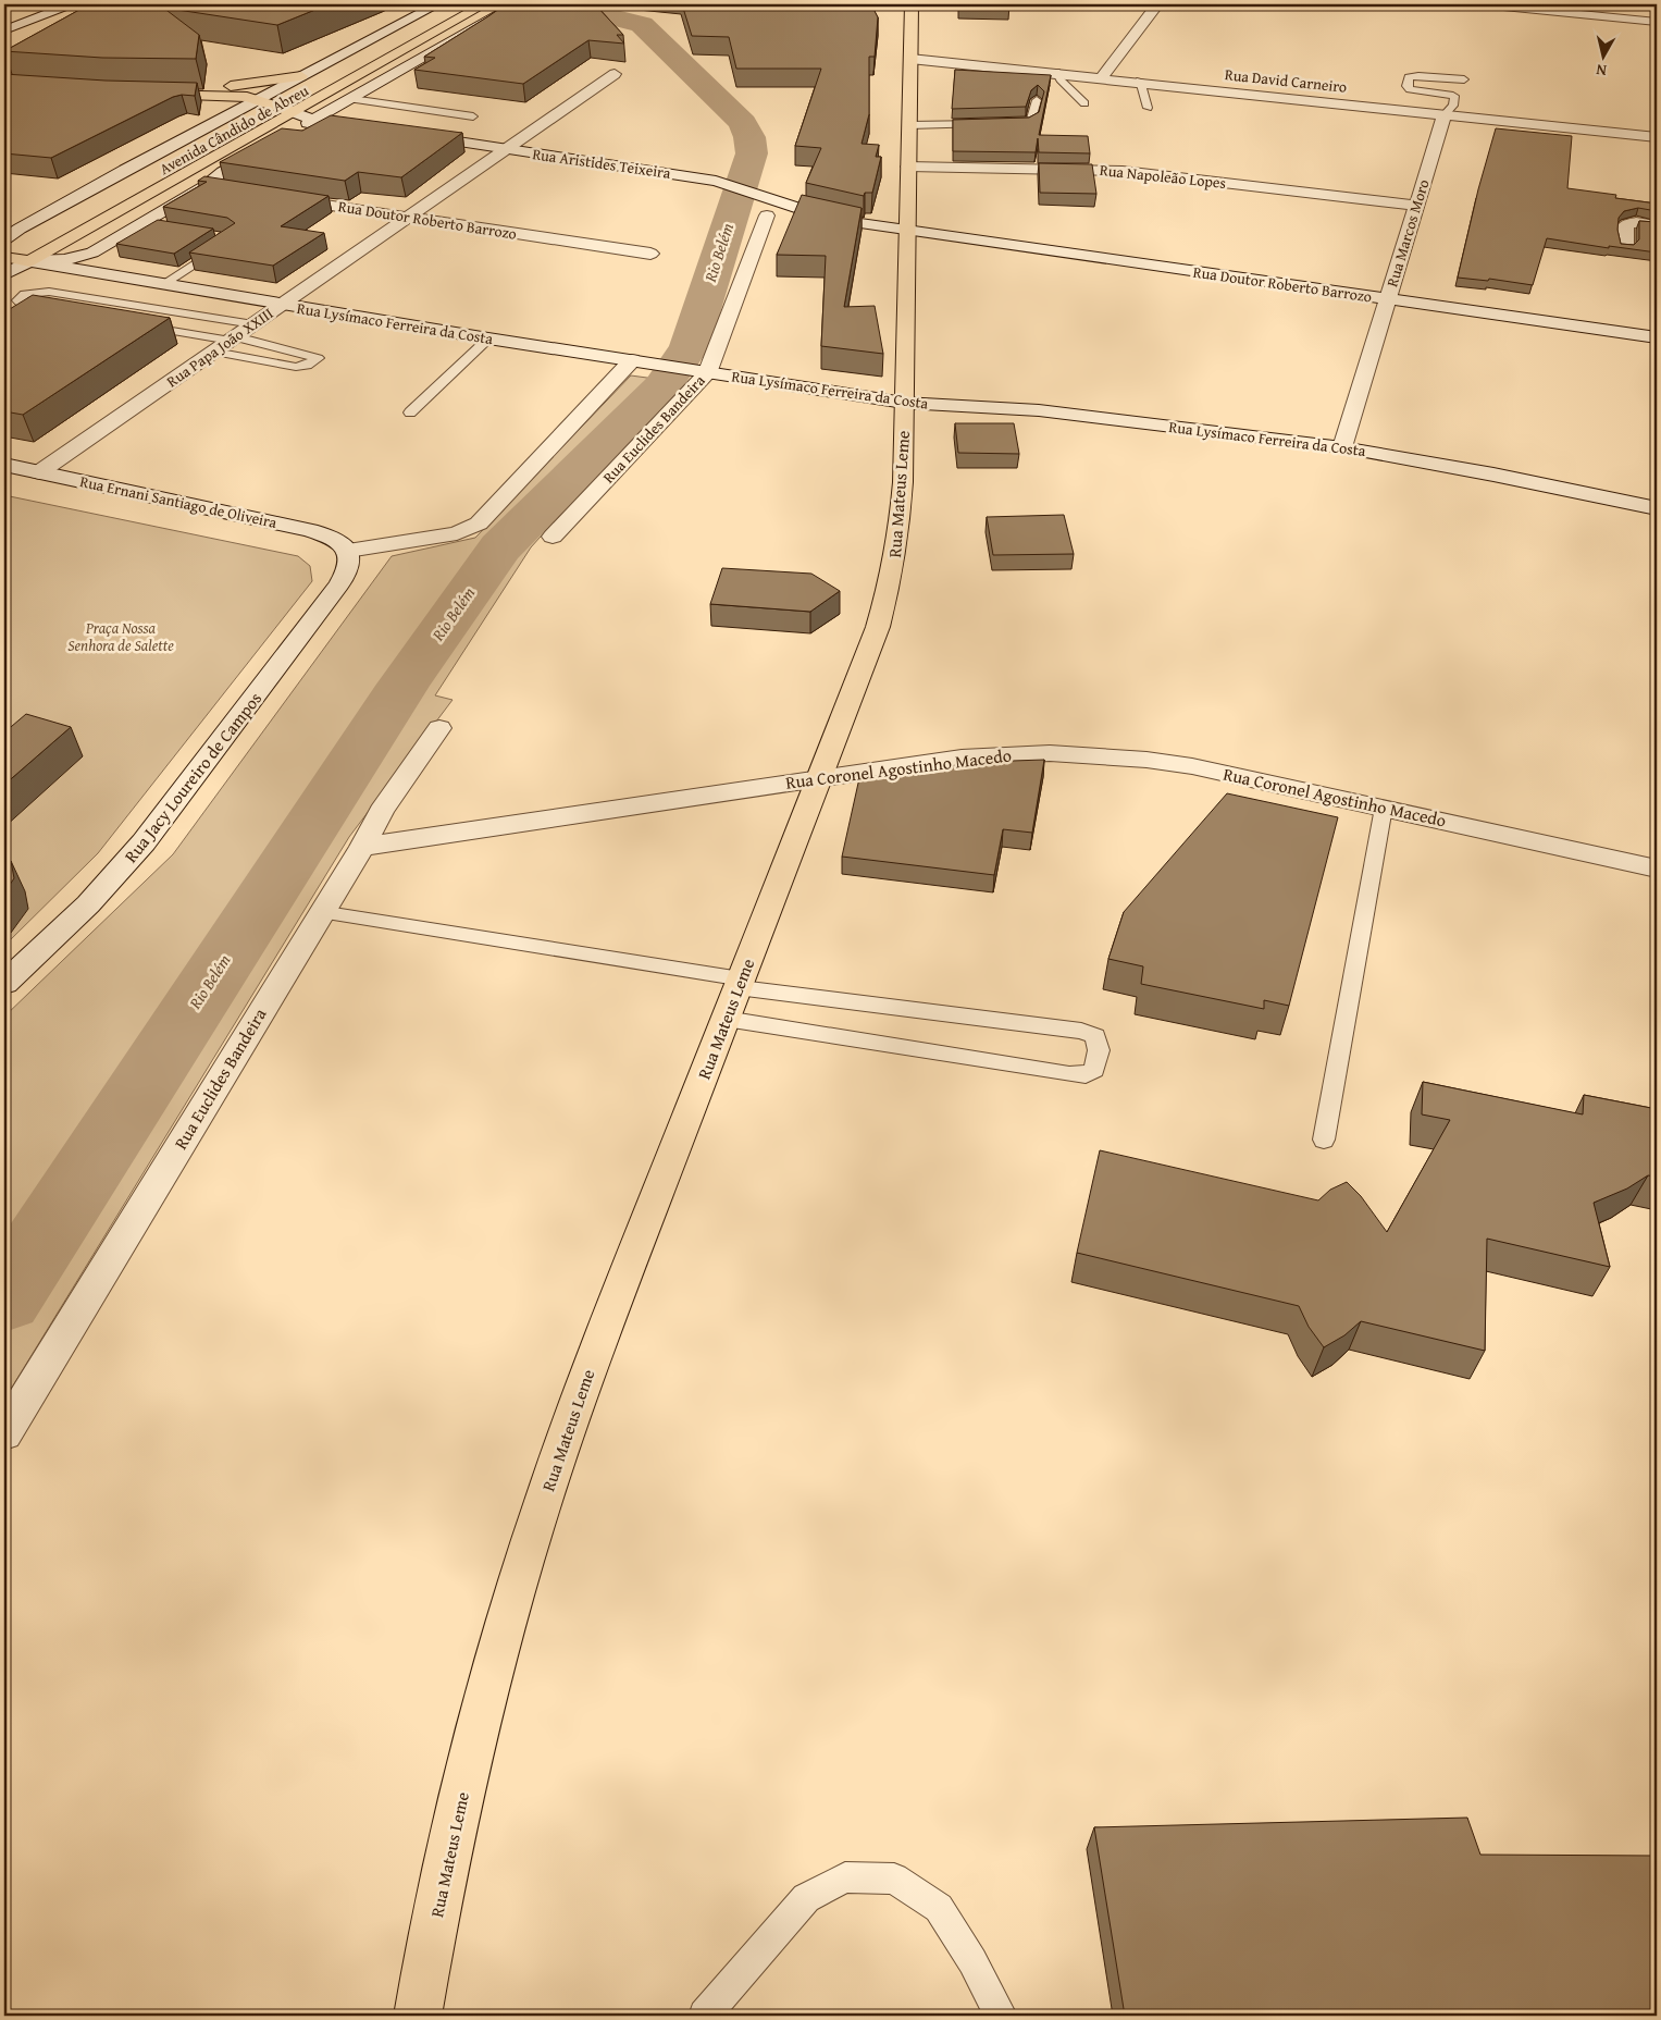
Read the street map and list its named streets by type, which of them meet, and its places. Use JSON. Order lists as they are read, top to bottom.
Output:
{
  "streets": {
    "main road": ["Avenida Cândido de Abreu", "Rua Lysímaco Ferreira da Costa", "Rua Mateus Leme"],
    "street": [
      "Rua David Carneiro",
      "Rua Aristides Teixeira",
      "Rua Napoleão Lopes",
      "Rua Doutor Roberto Barrozo",
      "Rua Marcos Moro",
      "Rua Papa João XXIII",
      "Rua Euclides Bandeira",
      "Rua Ernani Santiago de Oliveira",
      "Rua Coronel Agostinho Macedo",
      "Rua Jacy Loureiro de Campos"
    ]
  },
  "crossings": [
    ["Rua David Carneiro", "Rua Marcos Moro"],
    ["Rua David Carneiro", "Rua Mateus Leme"],
    ["Avenida Cândido de Abreu", "Rua Lysímaco Ferreira da Costa"],
    ["Rua Aristides Teixeira", "Rua Doutor Roberto Barrozo"],
    ["Rua Aristides Teixeira", "Rua Papa João XXIII"],
    ["Rua Aristides Teixeira", "Rua Mateus Leme"],
    ["Rua Napoleão Lopes", "Rua Marcos Moro"],
    ["Rua Napoleão Lopes", "Rua Mateus Leme"],
    ["Rua Doutor Roberto Barrozo", "Rua Marcos Moro"],
    ["Rua Doutor Roberto Barrozo", "Rua Papa João XXIII"],
    ["Rua Doutor Roberto Barrozo", "Rua Mateus Leme"],
    ["Rua Marcos Moro", "Rua Lysímaco Ferreira da Costa"],
    ["Rua Lysímaco Ferreira da Costa", "Rua Papa João XXIII"],
    ["Rua Lysímaco Ferreira da Costa", "Rua Euclides Bandeira"],
    ["Rua Lysímaco Ferreira da Costa", "Rua Mateus Leme"],
    ["Rua Papa João XXIII", "Rua Ernani Santiago de Oliveira"],
    ["Rua Euclides Bandeira", "Rua Coronel Agostinho Macedo"],
    ["Rua Mateus Leme", "Rua Coronel Agostinho Macedo"],
    ["Rua Ernani Santiago de Oliveira", "Rua Jacy Loureiro de Campos"]
  ],
  "water": ["Rio Belém"],
  "parks": ["Praça Nossa Senhora de Salette"],
  "north": "bottom"
}
